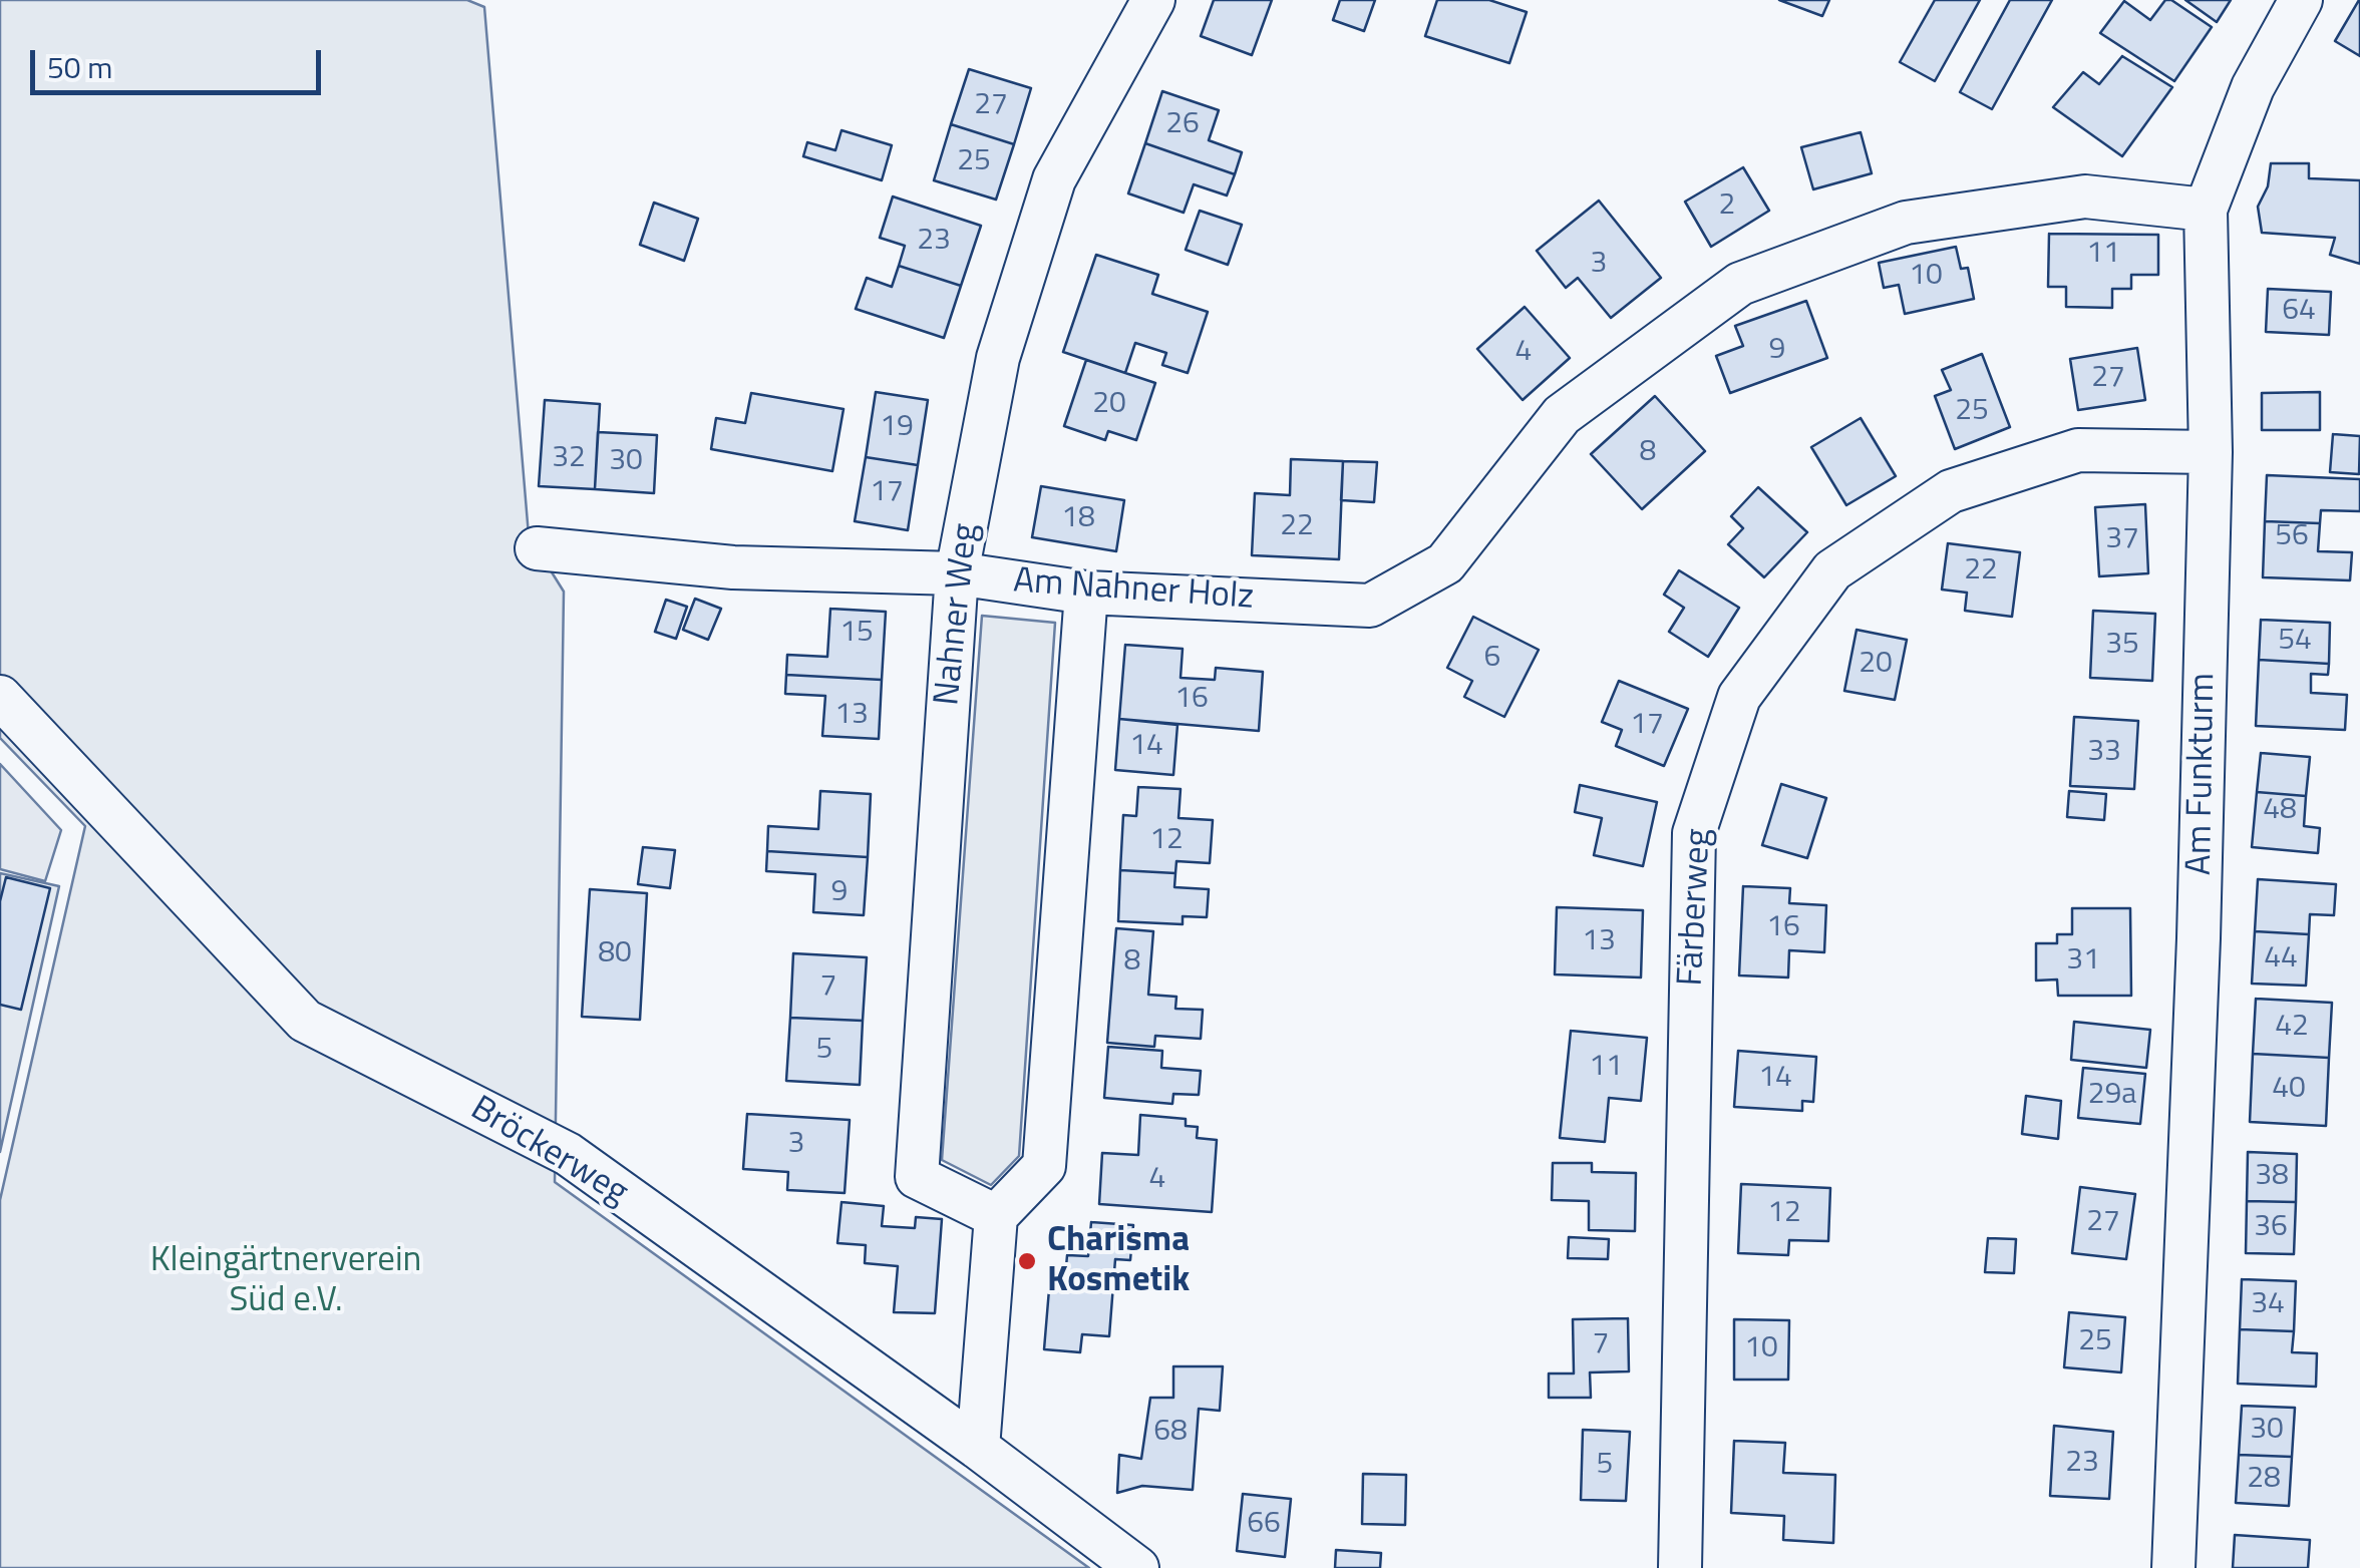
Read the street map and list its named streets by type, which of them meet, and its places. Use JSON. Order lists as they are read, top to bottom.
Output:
{
  "streets": {
    "street": [
      "Am Nahner Holz",
      "Nahner Weg",
      "Am Funkturm",
      "Färberweg",
      "Bröckerweg"
    ]
  },
  "crossings": [
    ["Am Nahner Holz", "Nahner Weg"],
    ["Am Nahner Holz", "Am Funkturm"],
    ["Am Funkturm", "Färberweg"]
  ],
  "parks": ["Kleingärtnerverein Süd e.V."],
  "places": ["Charisma Kosmetik"],
  "house_numbers": [
    "27",
    "26",
    "25",
    "2",
    "23",
    "11",
    "3",
    "10",
    "64",
    "9",
    "4",
    "27",
    "20",
    "25",
    "19",
    "8",
    "32",
    "30",
    "17",
    "18",
    "22",
    "56",
    "37",
    "22",
    "15",
    "54",
    "35",
    "6",
    "20",
    "16",
    "13",
    "17",
    "14",
    "33",
    "48",
    "12",
    "9",
    "16",
    "13",
    "80",
    "44",
    "31",
    "8",
    "7",
    "42",
    "5",
    "11",
    "14",
    "40",
    "29a",
    "3",
    "38",
    "4",
    "12",
    "27",
    "36",
    "34",
    "25",
    "7",
    "10",
    "30",
    "68",
    "23",
    "5",
    "28",
    "66"
  ],
  "scale_bar": "50 m"
}
